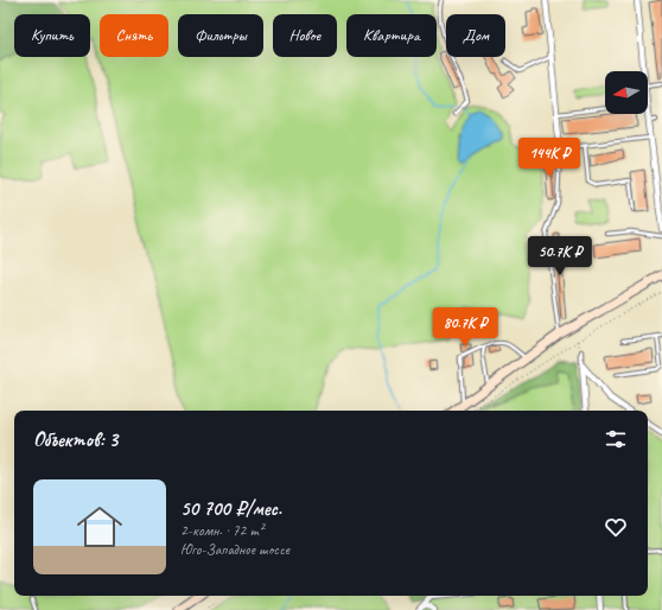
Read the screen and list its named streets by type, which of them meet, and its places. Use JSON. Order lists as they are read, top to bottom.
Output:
{
  "north": "left",
  "page": {
    "chip": [
      "Купить",
      "Снять",
      "Фильтры",
      "Новое",
      "Квартира",
      "Дом"
    ],
    "price": ["144K ₽", "50.7K ₽", "80.7K ₽"],
    "heading": "Объектов: 3",
    "list": [
      {
        "name": "50 700 ₽/мес.",
        "note": "2-комн. · 72 m² · Юго-Западное шоссе"
      }
    ]
  }
}
